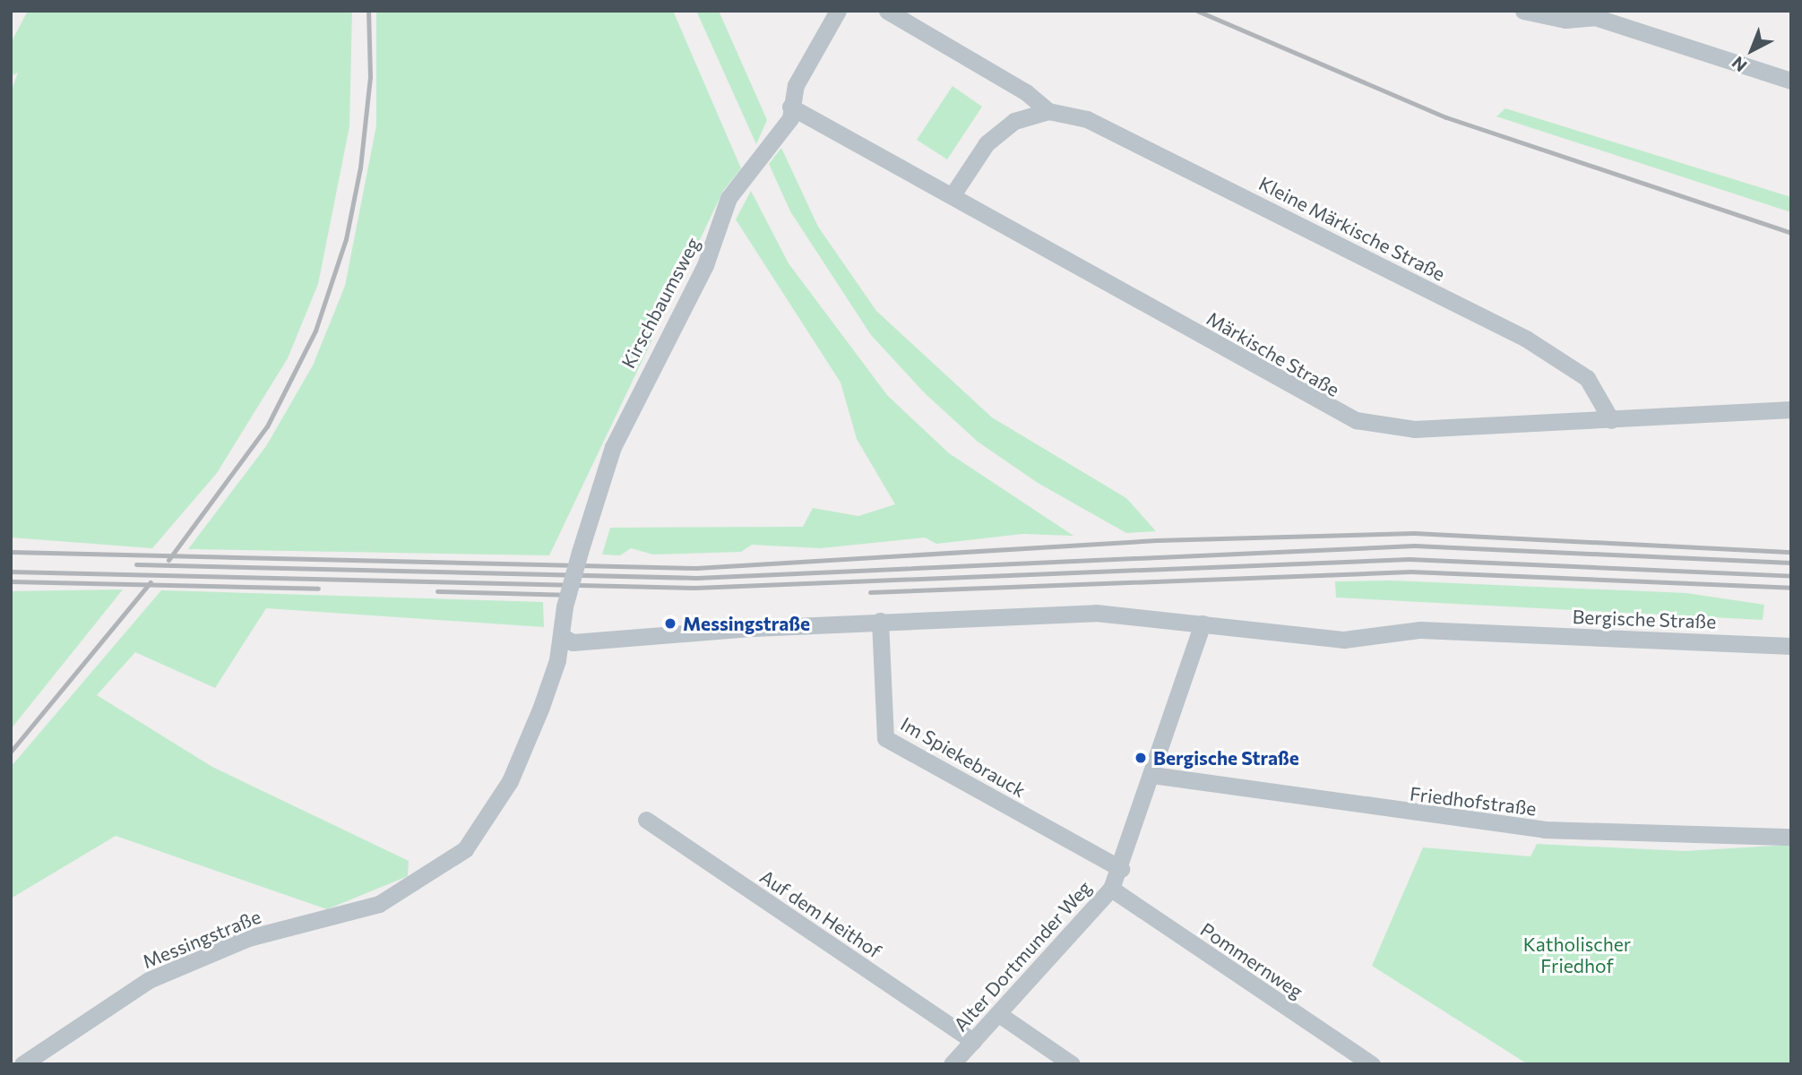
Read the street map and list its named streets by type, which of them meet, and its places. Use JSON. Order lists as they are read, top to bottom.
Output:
{
  "streets": {
    "street": [
      "Kleine Märkische Straße",
      "Kirschbaumsweg",
      "Märkische Straße",
      "Bergische Straße",
      "Im Spiekebrauck",
      "Friedhofstraße",
      "Auf dem Heithof",
      "Messingstraße",
      "Alter Dortmunder Weg",
      "Pommernweg"
    ]
  },
  "crossings": [
    ["Kleine Märkische Straße", "Märkische Straße"],
    ["Kirschbaumsweg", "Märkische Straße"],
    ["Kirschbaumsweg", "Bergische Straße"],
    ["Kirschbaumsweg", "Messingstraße"],
    ["Bergische Straße", "Im Spiekebrauck"],
    ["Bergische Straße", "Messingstraße"],
    ["Bergische Straße", "Alter Dortmunder Weg"],
    ["Im Spiekebrauck", "Alter Dortmunder Weg"],
    ["Friedhofstraße", "Alter Dortmunder Weg"],
    ["Auf dem Heithof", "Alter Dortmunder Weg"],
    ["Alter Dortmunder Weg", "Pommernweg"]
  ],
  "parks": ["Katholischer Friedhof"],
  "places": ["Messingstraße", "Bergische Straße"],
  "north": "bottom left"
}
